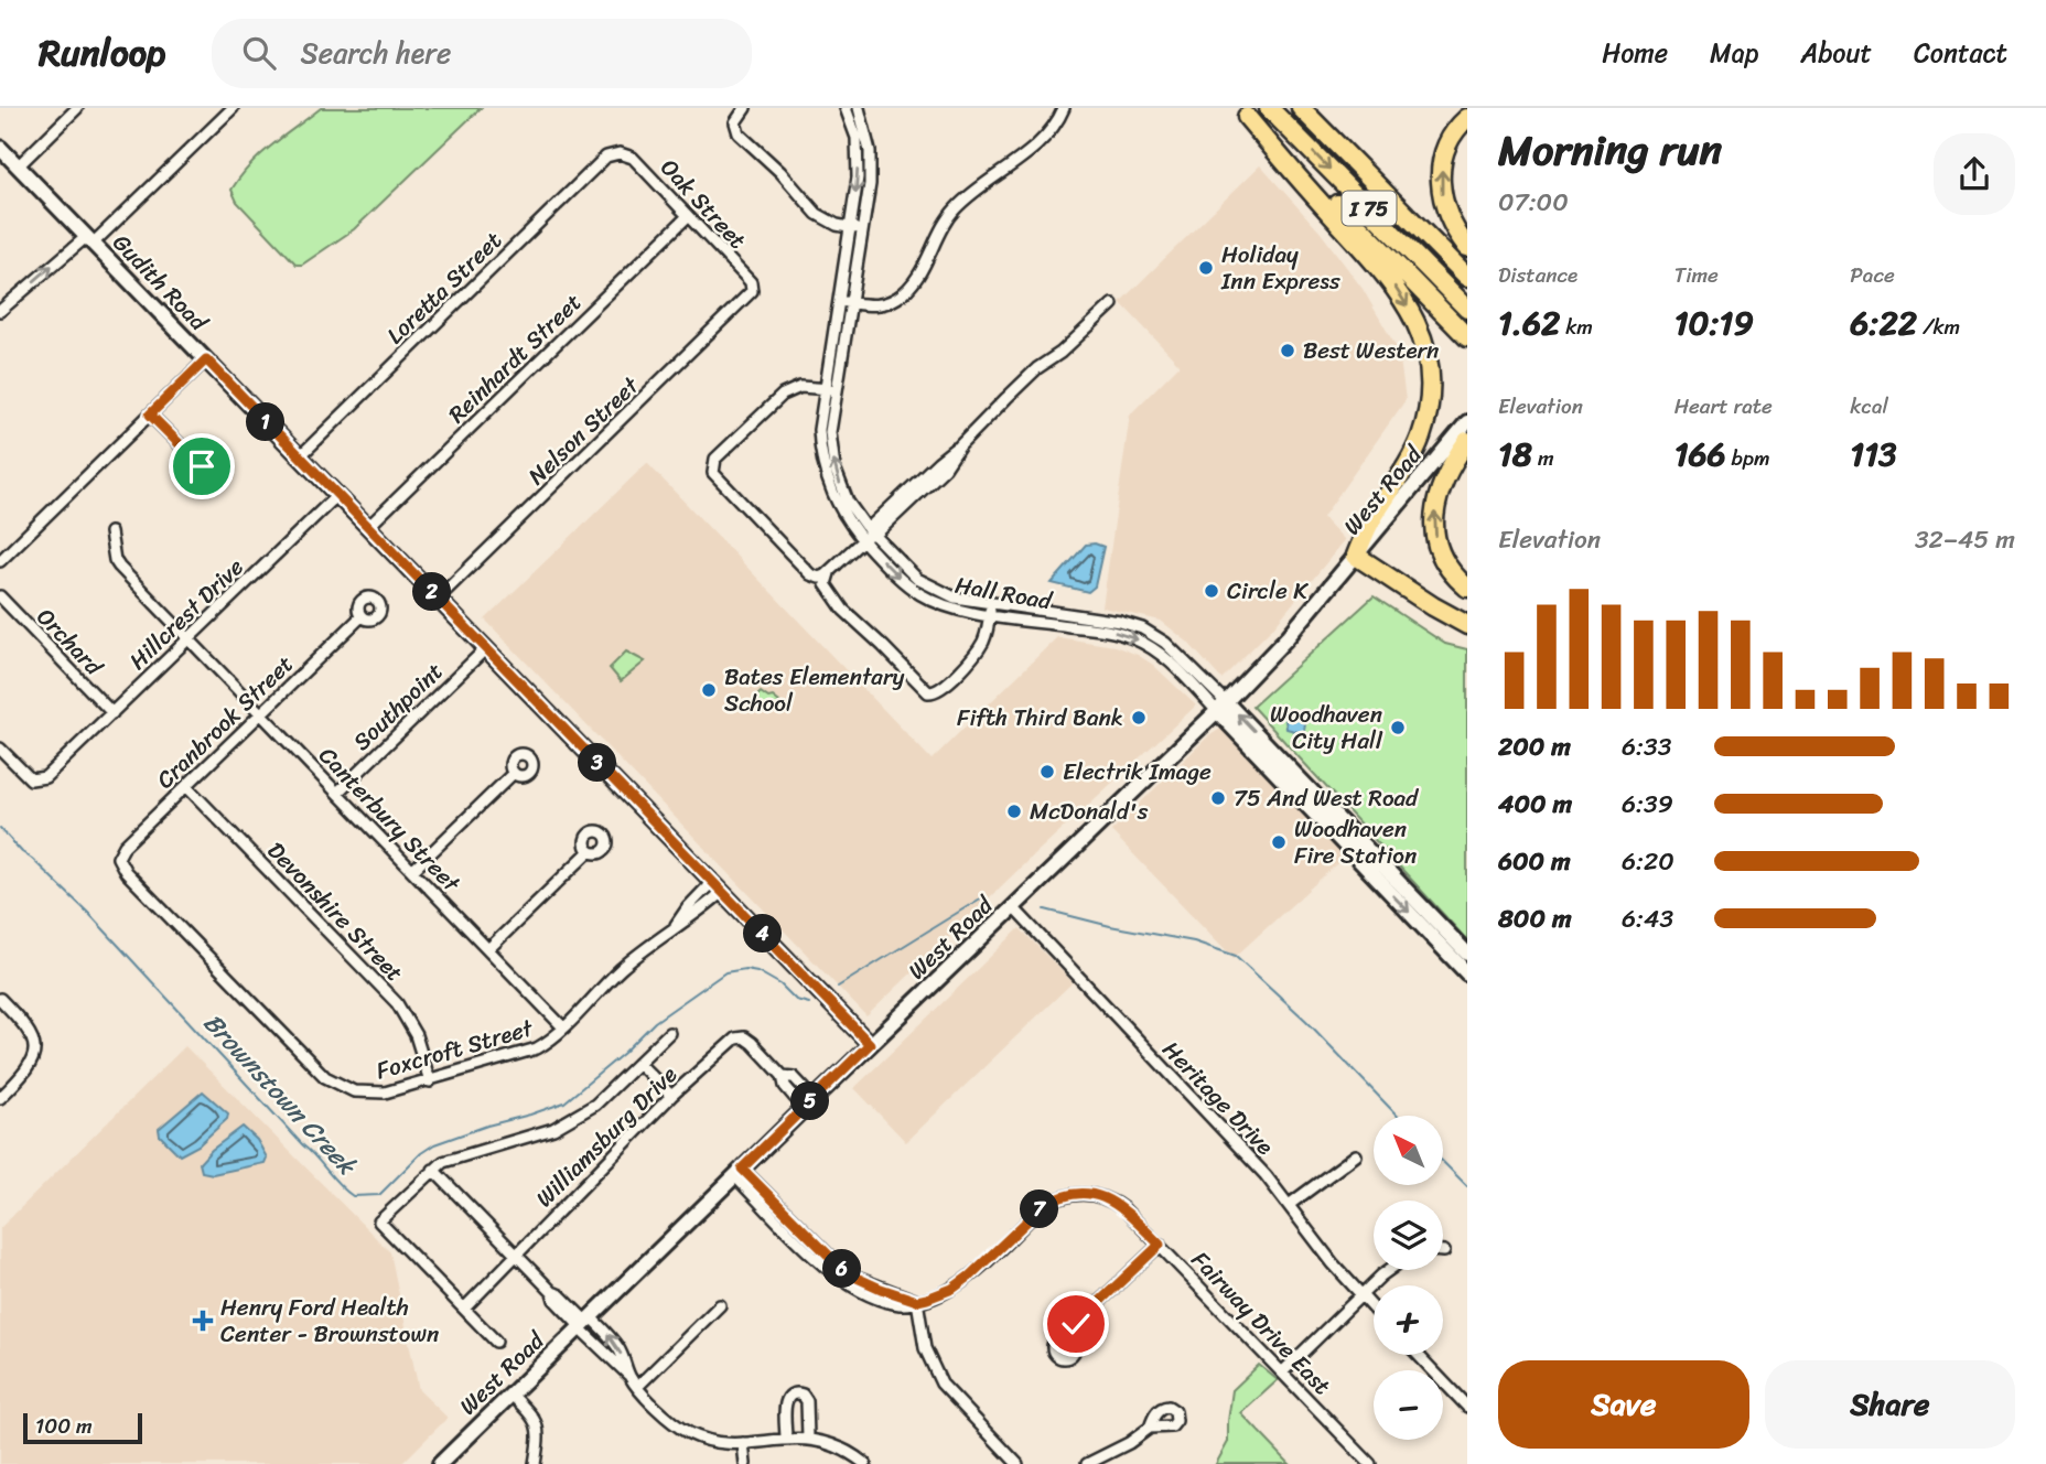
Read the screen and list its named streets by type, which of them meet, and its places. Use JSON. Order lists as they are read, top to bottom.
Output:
{
  "streets": {
    "highway": ["I 75"],
    "street": [
      "Oak Street",
      "Gudith Road",
      "Loretta Street",
      "Reinhardt Street",
      "Nelson Street",
      "West Road",
      "Hall Road",
      "Hillcrest Drive",
      "Orchard",
      "Southpoint",
      "Cranbrook Street",
      "Canterbury Street",
      "Devonshire Street",
      "Foxcroft Street",
      "Heritage Drive",
      "Williamsburg Drive",
      "Fairway Drive East"
    ]
  },
  "crossings": [
    ["Oak Street", "Loretta Street"],
    ["Oak Street", "Reinhardt Street"],
    ["Oak Street", "Nelson Street"],
    ["Gudith Road", "Loretta Street"],
    ["Gudith Road", "Reinhardt Street"],
    ["Gudith Road", "Nelson Street"],
    ["Gudith Road", "West Road"],
    ["Gudith Road", "Hillcrest Drive"],
    ["Gudith Road", "Southpoint"],
    ["Gudith Road", "Foxcroft Street"],
    ["West Road", "Hall Road"],
    ["West Road", "Heritage Drive"],
    ["West Road", "Williamsburg Drive"],
    ["Hillcrest Drive", "Orchard"],
    ["Hillcrest Drive", "Canterbury Street"],
    ["Southpoint", "Canterbury Street"],
    ["Cranbrook Street", "Canterbury Street"],
    ["Cranbrook Street", "Devonshire Street"],
    ["Cranbrook Street", "Foxcroft Street"],
    ["Canterbury Street", "Foxcroft Street"],
    ["Devonshire Street", "Foxcroft Street"]
  ],
  "water": ["Brownstown Creek"],
  "places": {
    "other": [
      "Holiday Inn Express",
      "Best Western",
      "Circle K",
      "Bates Elementary School",
      "Fifth Third Bank",
      "Woodhaven City Hall",
      "Electrik Image",
      "75 And West Road",
      "McDonald's",
      "Woodhaven Fire Station"
    ],
    "health": ["Henry Ford Health Center - Brownstown"]
  },
  "scale_bar": "100 m",
  "north": "top left",
  "page": {
    "header": "Runloop",
    "search": "Search here",
    "nav": [
      "Home",
      "Map",
      "About",
      "Contact"
    ],
    "heading": ["Morning run", "07:00"],
    "stats": [
      ["Distance", "1.62 km"],
      ["Time", "10:19"],
      ["Pace", "6:22 /km"],
      ["Elevation", "18 m"],
      ["Heart rate", "166 bpm"],
      ["kcal", "113"]
    ],
    "pins": [
      "1",
      "2",
      "3",
      "4",
      "5",
      "7",
      "6"
    ],
    "chart": ["Elevation", "32–45 m"],
    "list": [
      {
        "name": "200 m",
        "note": "6:33"
      },
      {
        "name": "400 m",
        "note": "6:39"
      },
      {
        "name": "600 m",
        "note": "6:20"
      },
      {
        "name": "800 m",
        "note": "6:43"
      }
    ],
    "map_buttons": ["+", "−"],
    "buttons": ["Save", "Share"],
    "scale": "100 m"
  }
}
